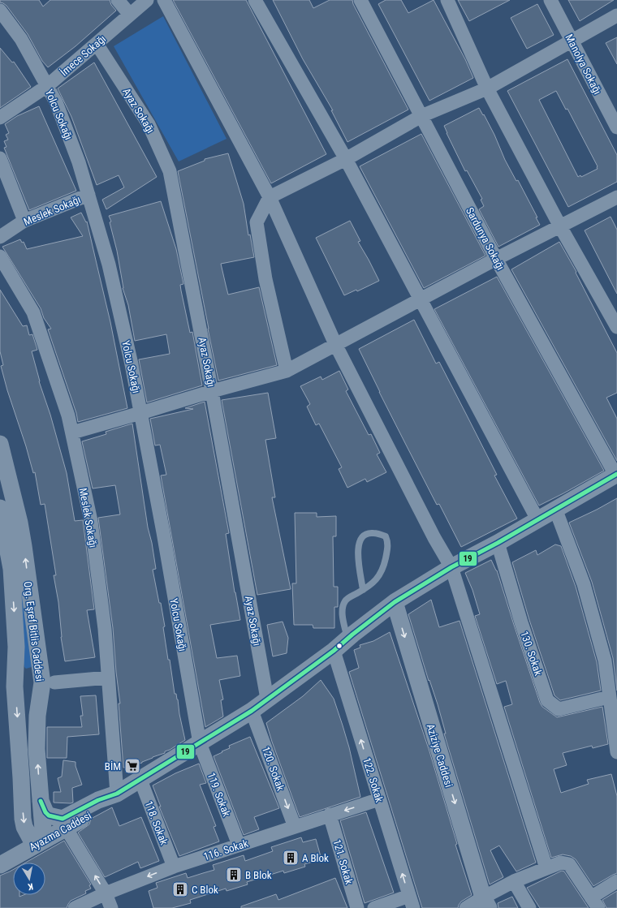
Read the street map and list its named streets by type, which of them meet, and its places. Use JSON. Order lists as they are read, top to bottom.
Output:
{
  "streets": {
    "street": [
      "İmece Sokağı",
      "Manolya Sokağı",
      "Ayaz Sokağı",
      "Yolcu Sokağı",
      "Meslek Sokağı",
      "Sardunya Sokağı",
      "Org. Eşref Bitlis Caddesi",
      "130. Sokak",
      "Aziziye Caddesi",
      "120. Sokak",
      "122. Sokak",
      "119. Sokak",
      "118. Sokak",
      "Ayazma Caddesi",
      "116. Sokak",
      "121. Sokak"
    ]
  },
  "crossings": [
    ["İmece Sokağı", "Ayaz Sokağı"],
    ["İmece Sokağı", "Yolcu Sokağı"],
    ["Ayaz Sokağı", "Ayazma Caddesi"],
    ["Yolcu Sokağı", "Meslek Sokağı"],
    ["Yolcu Sokağı", "119. Sokak"],
    ["Yolcu Sokağı", "Ayazma Caddesi"],
    ["Meslek Sokağı", "Ayazma Caddesi"],
    ["Sardunya Sokağı", "Ayazma Caddesi"],
    ["Org. Eşref Bitlis Caddesi", "Ayazma Caddesi"],
    ["130. Sokak", "Ayazma Caddesi"],
    ["Aziziye Caddesi", "Ayazma Caddesi"],
    ["120. Sokak", "Ayazma Caddesi"],
    ["120. Sokak", "116. Sokak"],
    ["122. Sokak", "Ayazma Caddesi"],
    ["122. Sokak", "116. Sokak"],
    ["119. Sokak", "Ayazma Caddesi"],
    ["119. Sokak", "116. Sokak"],
    ["118. Sokak", "Ayazma Caddesi"],
    ["118. Sokak", "116. Sokak"],
    ["116. Sokak", "121. Sokak"]
  ],
  "one_way": ["120. Sokak", "122. Sokak", "116. Sokak"],
  "places": {
    "supermarket": ["BİM"],
    "building": ["A Blok", "B Blok", "C Blok"]
  },
  "lines": ["transit line 19"],
  "north": "bottom"
}
